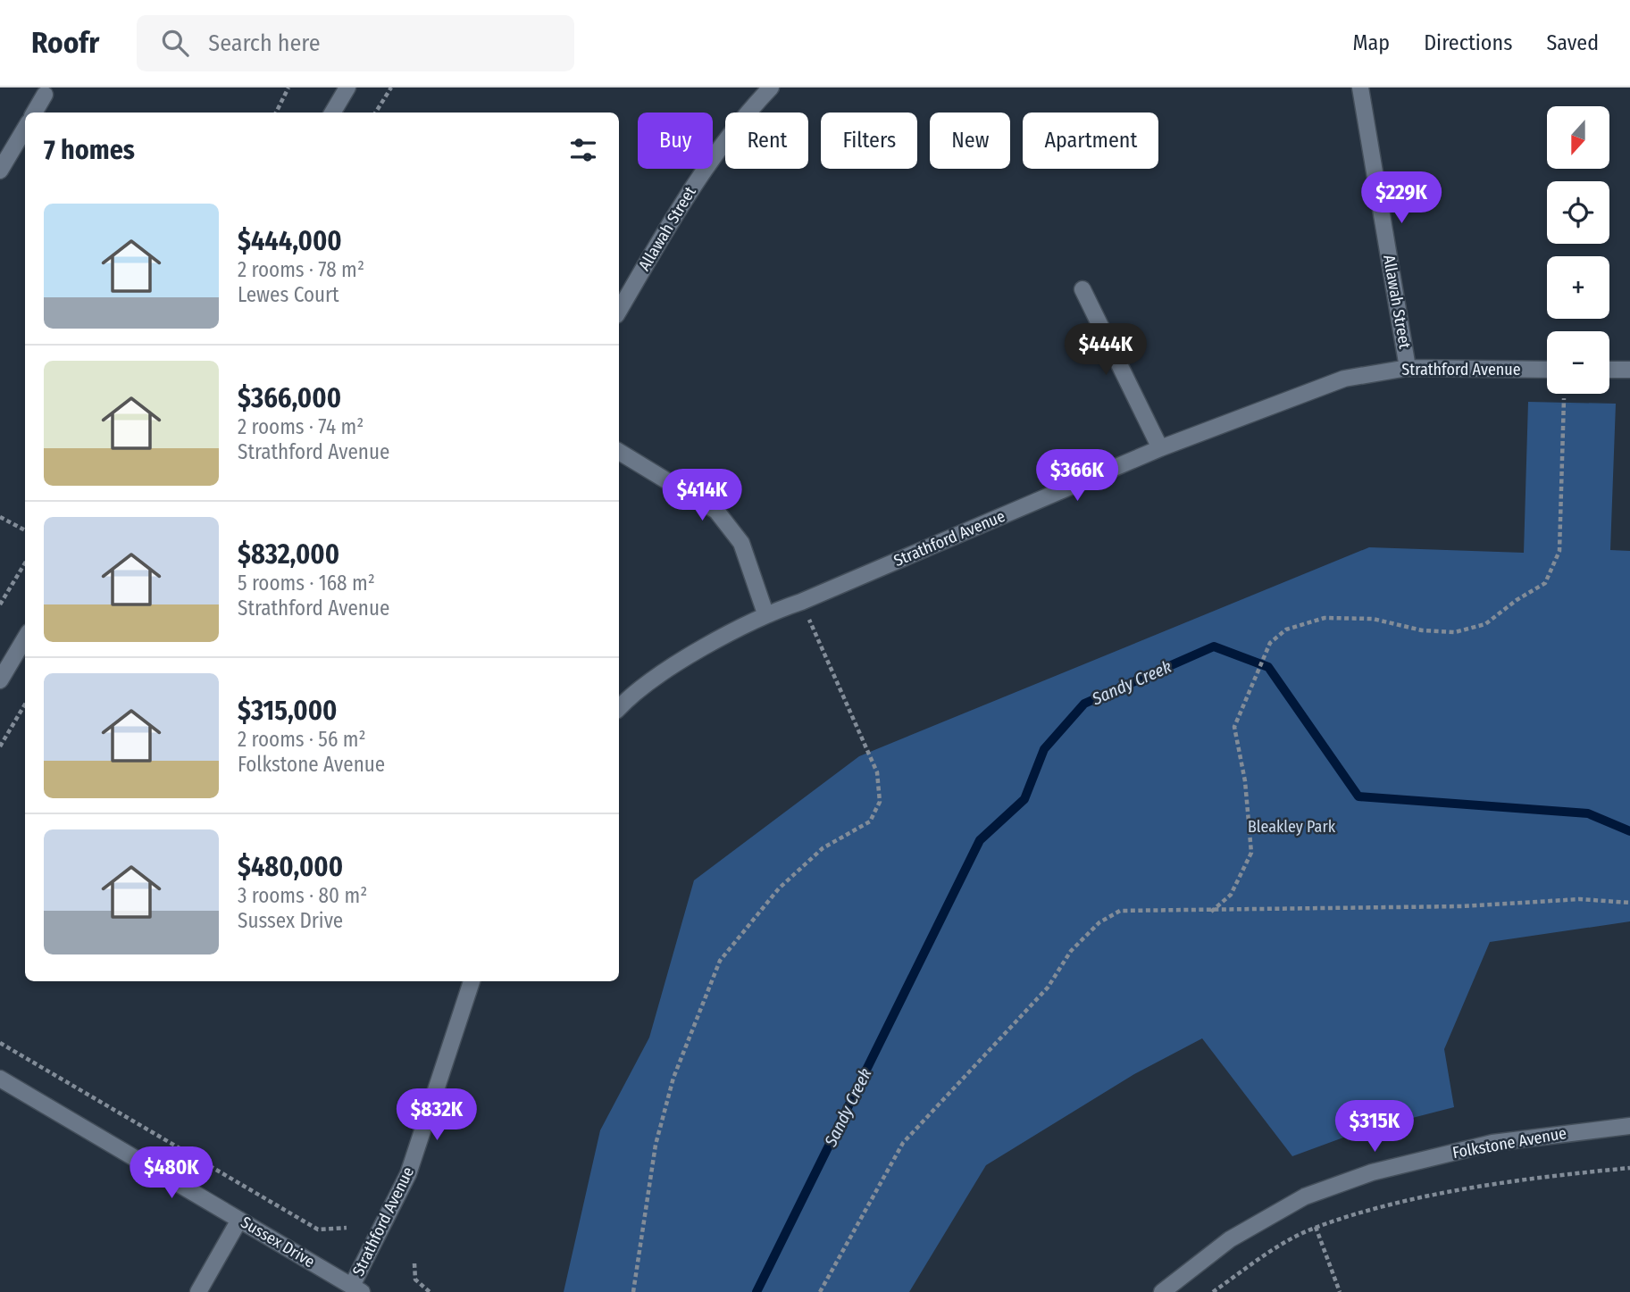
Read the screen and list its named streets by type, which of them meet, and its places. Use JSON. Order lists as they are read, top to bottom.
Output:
{
  "streets": {
    "street": [
      "Allawah Street",
      "Strathford Avenue",
      "Folkstone Avenue",
      "Sussex Drive"
    ]
  },
  "crossings": [
    ["Allawah Street", "Strathford Avenue"],
    ["Strathford Avenue", "Sussex Drive"]
  ],
  "water": ["Sandy Creek"],
  "parks": ["Bleakley Park"],
  "north": "bottom",
  "page": {
    "header": "Roofr",
    "search": "Search here",
    "nav": ["Map", "Directions", "Saved"],
    "map_buttons": ["+", "−"],
    "chip": [
      "Buy",
      "Rent",
      "Filters",
      "New",
      "Apartment"
    ],
    "heading": "7 homes",
    "price": [
      "$229K",
      "$444K",
      "$366K",
      "$414K",
      "$832K",
      "$315K",
      "$480K"
    ],
    "list": [
      {
        "name": "$444,000",
        "note": "2 rooms · 78 m² · Lewes Court"
      },
      {
        "name": "$366,000",
        "note": "2 rooms · 74 m² · Strathford Avenue"
      },
      {
        "name": "$832,000",
        "note": "5 rooms · 168 m² · Strathford Avenue"
      },
      {
        "name": "$315,000",
        "note": "2 rooms · 56 m² · Folkstone Avenue"
      },
      {
        "name": "$480,000",
        "note": "3 rooms · 80 m² · Sussex Drive"
      }
    ]
  }
}
